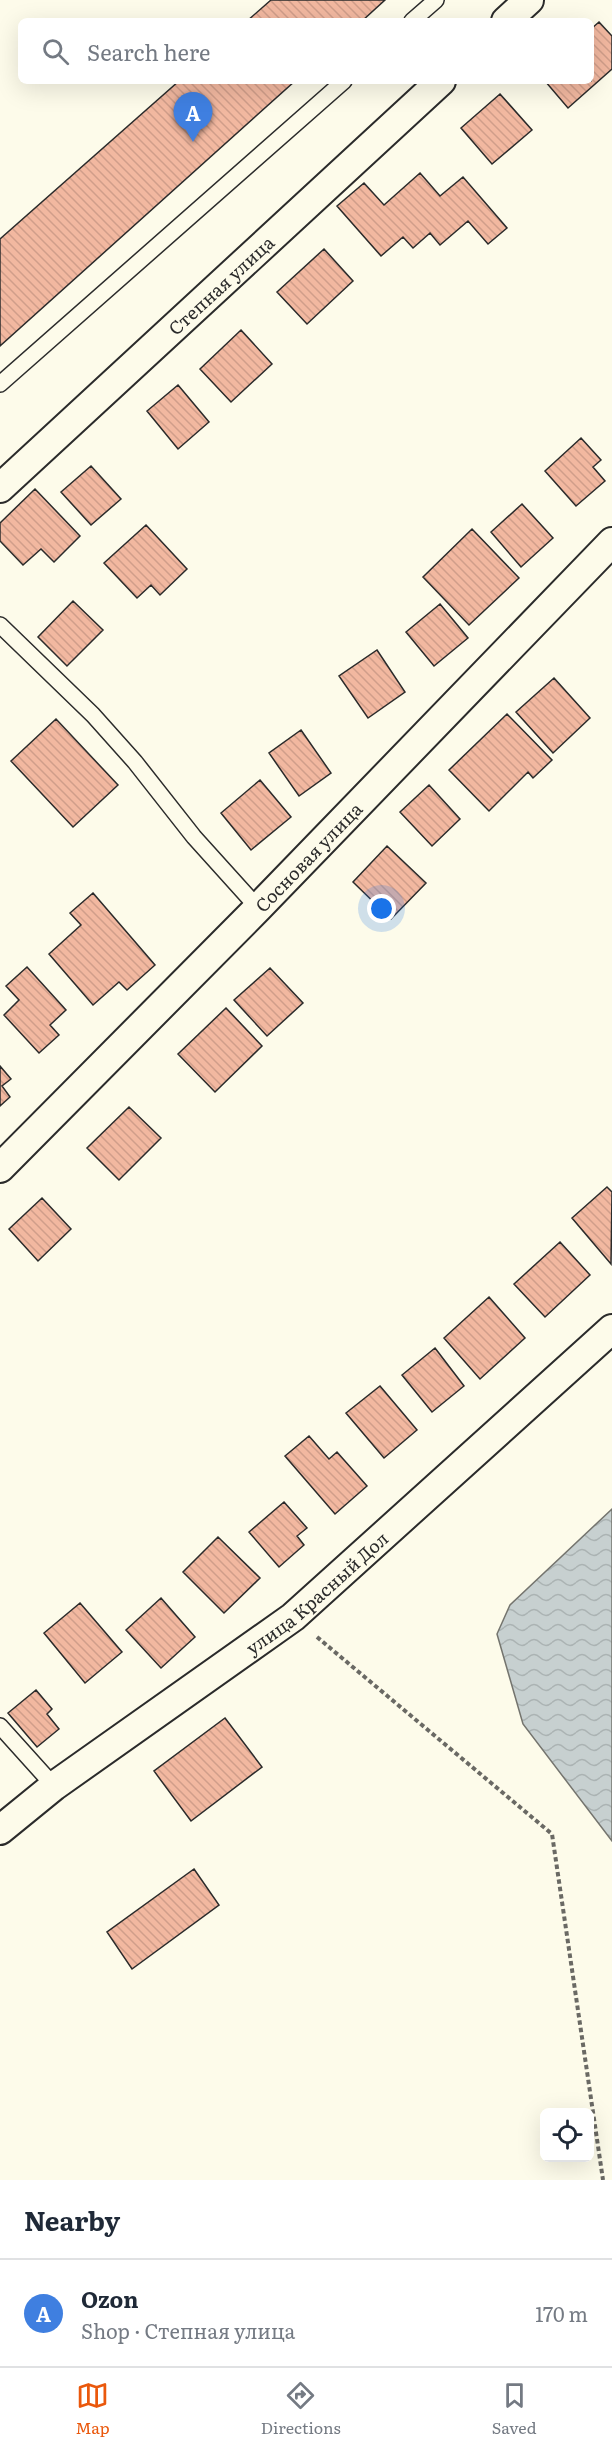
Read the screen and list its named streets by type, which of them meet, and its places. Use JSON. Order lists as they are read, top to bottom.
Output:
{
  "streets": {
    "street": ["Степная улица", "Сосновая улица", "улица Красный Дол"]
  },
  "page": {
    "search": "Search here",
    "pins": "A",
    "heading": "Nearby",
    "list": [
      {
        "mark": "A",
        "name": "Ozon",
        "note": "Shop · Степная улица",
        "value": "170 m"
      }
    ],
    "nav": ["Map", "Directions", "Saved"]
  }
}
